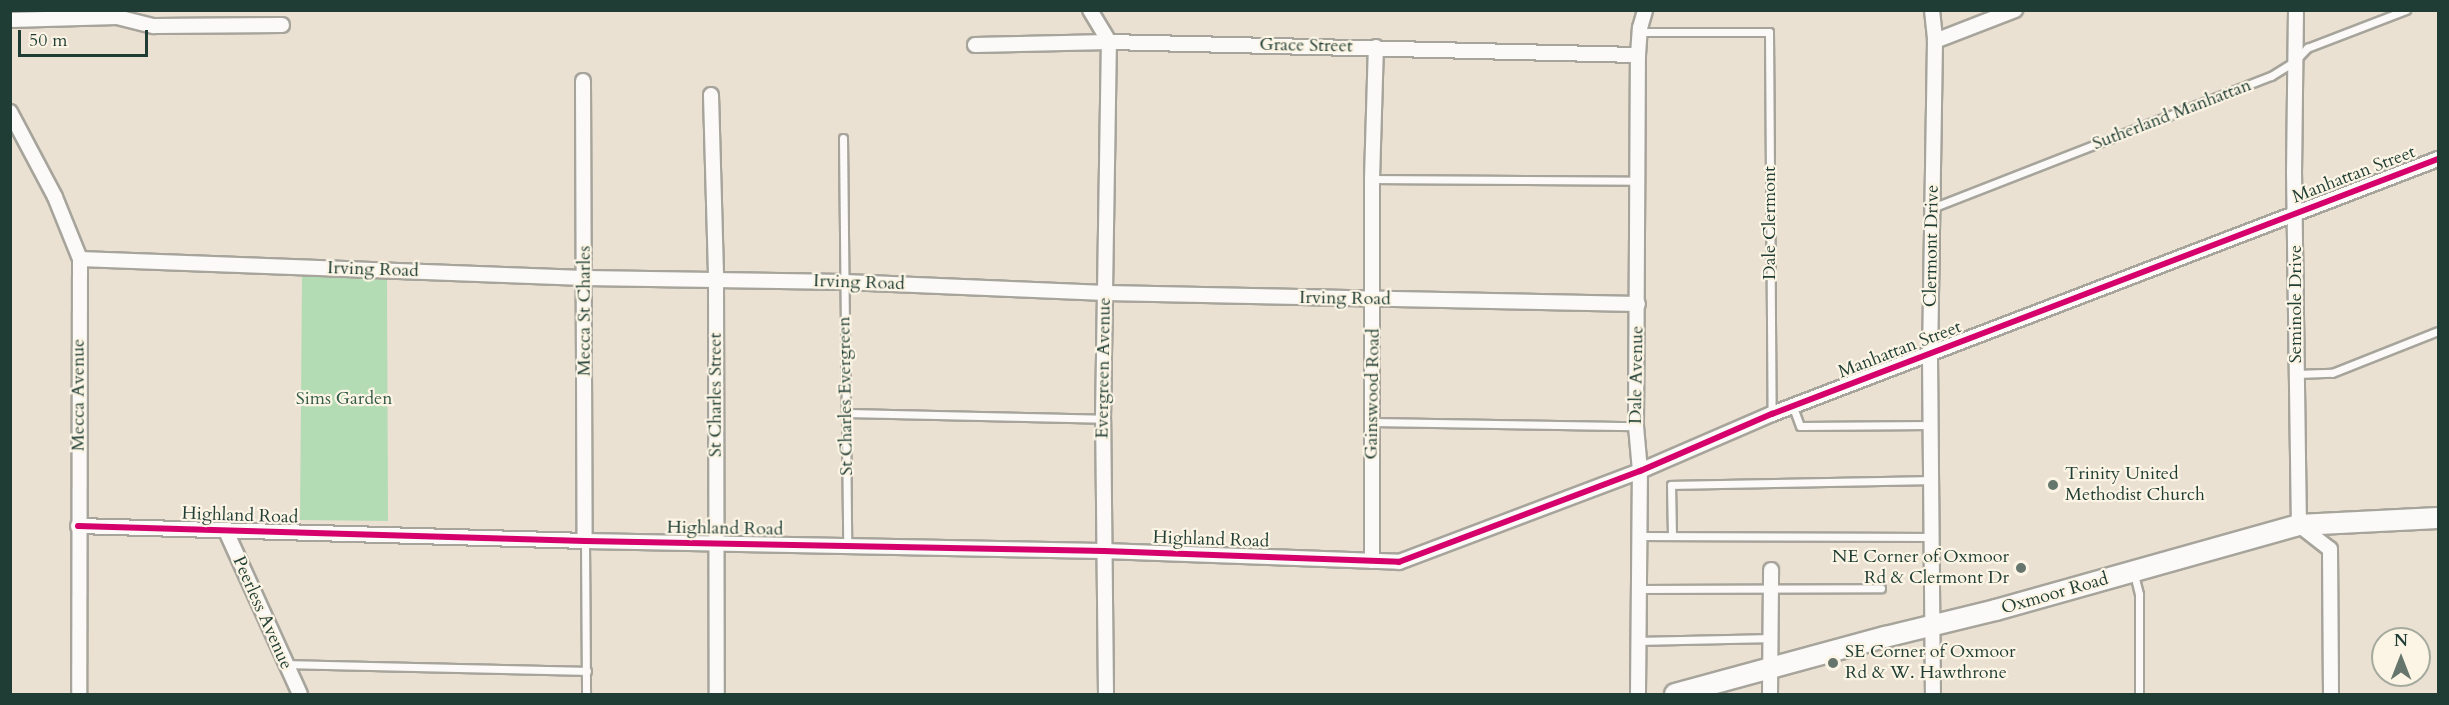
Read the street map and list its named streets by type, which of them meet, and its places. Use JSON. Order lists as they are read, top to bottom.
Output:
{
  "streets": {
    "main road": ["Oxmoor Road"],
    "street": [
      "Grace Street",
      "Manhattan Street",
      "Clermont Drive",
      "Irving Road",
      "Seminole Drive",
      "Mecca St Charles",
      "Evergreen Avenue",
      "Dale Avenue",
      "Gainswood Road",
      "Mecca Avenue",
      "St Charles Street",
      "Highland Road",
      "Peerless Avenue"
    ],
    "lane": ["Sutherland Manhattan", "Dale Clermont", "St Charles Evergreen"]
  },
  "crossings": [
    ["Grace Street", "Evergreen Avenue"],
    ["Grace Street", "Dale Avenue"],
    ["Grace Street", "Gainswood Road"],
    ["Sutherland Manhattan", "Clermont Drive"],
    ["Sutherland Manhattan", "Seminole Drive"],
    ["Manhattan Street", "Dale Clermont"],
    ["Manhattan Street", "Clermont Drive"],
    ["Manhattan Street", "Seminole Drive"],
    ["Manhattan Street", "Dale Avenue"],
    ["Manhattan Street", "Gainswood Road"],
    ["Manhattan Street", "Highland Road"],
    ["Dale Clermont", "Dale Avenue"],
    ["Clermont Drive", "Oxmoor Road"],
    ["Irving Road", "Mecca St Charles"],
    ["Irving Road", "Evergreen Avenue"],
    ["Irving Road", "Dale Avenue"],
    ["Irving Road", "Gainswood Road"],
    ["Irving Road", "Mecca Avenue"],
    ["Irving Road", "St Charles Street"],
    ["Irving Road", "St Charles Evergreen"],
    ["Seminole Drive", "Oxmoor Road"],
    ["Mecca St Charles", "Highland Road"],
    ["Evergreen Avenue", "Highland Road"],
    ["Gainswood Road", "Highland Road"],
    ["Mecca Avenue", "Highland Road"],
    ["St Charles Street", "Highland Road"],
    ["St Charles Evergreen", "Highland Road"],
    ["Highland Road", "Peerless Avenue"]
  ],
  "parks": ["Sims Garden"],
  "places": ["Trinity United Methodist Church", "NE Corner of Oxmoor Rd & Clermont Dr", "SE Corner of Oxmoor Rd & W. Hawthrone"],
  "scale_bar": "50 m",
  "north": "top"
}
